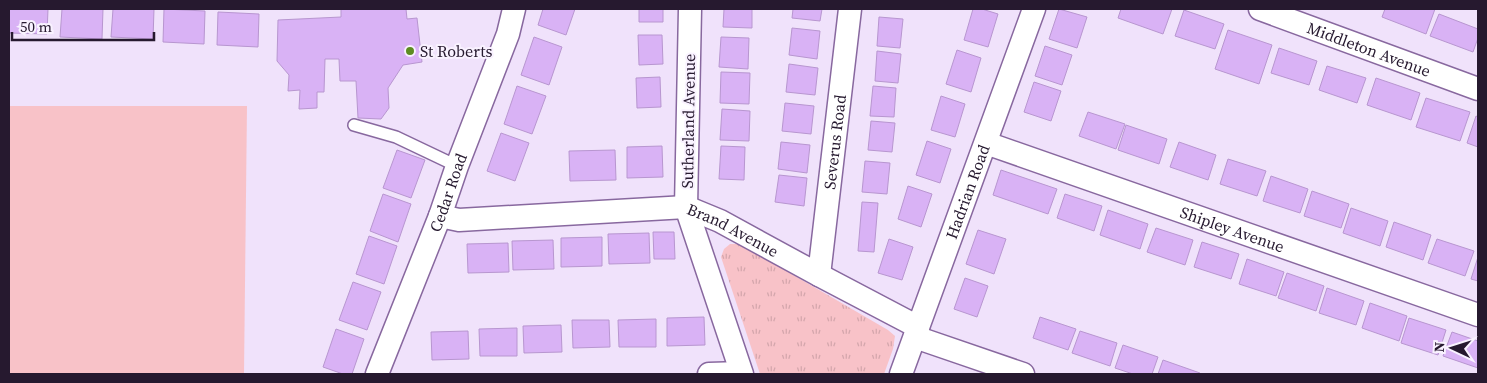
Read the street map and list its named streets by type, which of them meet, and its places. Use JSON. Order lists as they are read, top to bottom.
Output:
{
  "streets": {
    "street": [
      "Middleton Avenue",
      "Sutherland Avenue",
      "Severus Road",
      "Cedar Road",
      "Hadrian Road",
      "Shipley Avenue",
      "Brand Avenue"
    ]
  },
  "crossings": [
    ["Sutherland Avenue", "Brand Avenue"],
    ["Severus Road", "Brand Avenue"],
    ["Cedar Road", "Brand Avenue"],
    ["Hadrian Road", "Shipley Avenue"],
    ["Hadrian Road", "Brand Avenue"]
  ],
  "places": ["St Roberts"],
  "scale_bar": "50 m",
  "north": "left"
}
